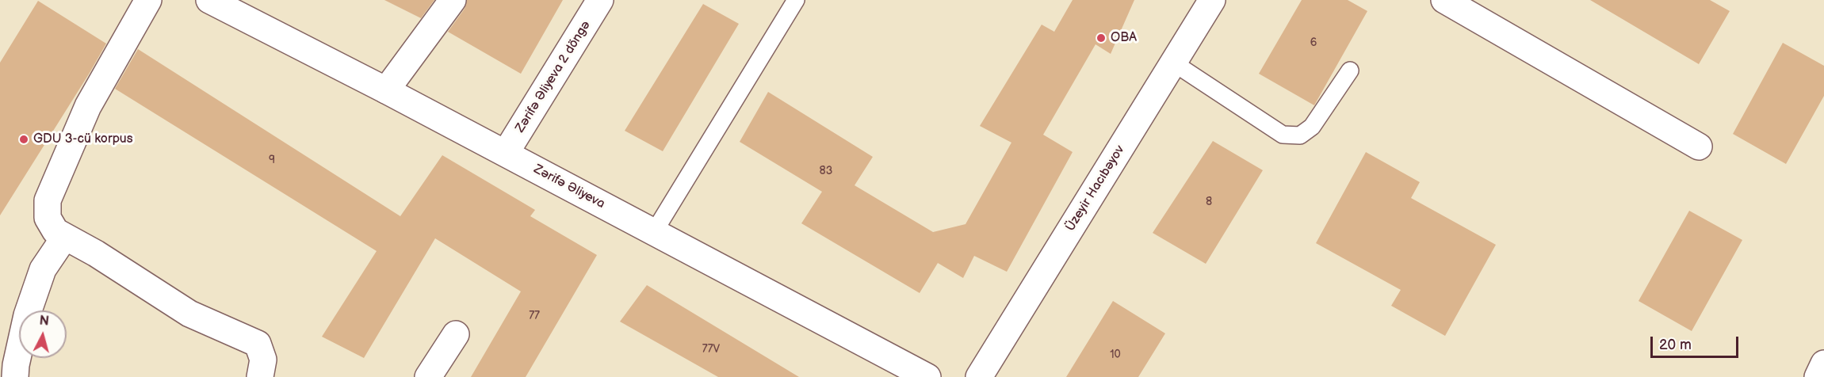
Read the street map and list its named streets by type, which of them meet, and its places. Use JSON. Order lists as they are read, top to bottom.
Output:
{
  "streets": {
    "street": ["Zərifə Əliyeva 2 döngə", "Zərifə Əliyeva", "Üzeyir Hacıbəyov"]
  },
  "crossings": [
    ["Zərifə Əliyeva 2 döngə", "Zərifə Əliyeva"]
  ],
  "places": ["OBA", "GDU 3-cü korpus"],
  "house_numbers": [
    "6",
    "9",
    "83",
    "8",
    "77",
    "77V",
    "10"
  ],
  "scale_bar": "20 m",
  "north": "top"
}
